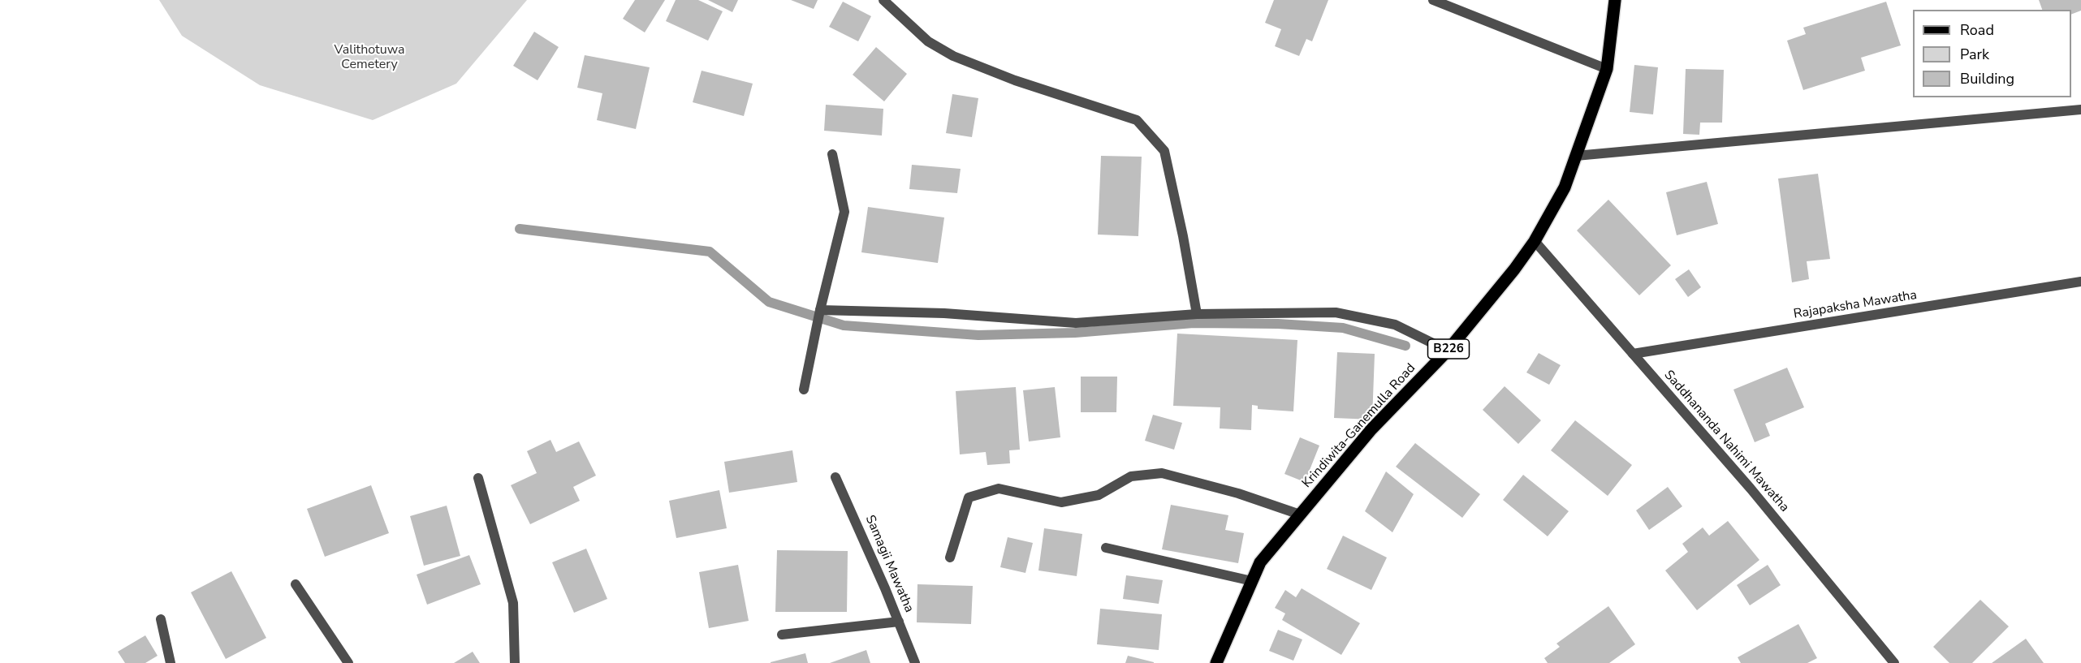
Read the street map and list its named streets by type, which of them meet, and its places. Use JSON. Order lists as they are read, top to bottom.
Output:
{
  "streets": {
    "main road": ["B226", "Krindiwita-Ganemulla Road"],
    "street": ["Rajapaksha Mawatha", "Saddhananda Nahimi Mawatha", "Samagii Mawatha"]
  },
  "crossings": [
    ["Rajapaksha Mawatha", "Saddhananda Nahimi Mawatha"],
    ["Krindiwita-Ganemulla Road", "Saddhananda Nahimi Mawatha"]
  ],
  "parks": ["Valithotuwa Cemetery"],
  "legend": ["Road", "Park", "Building"]
}
